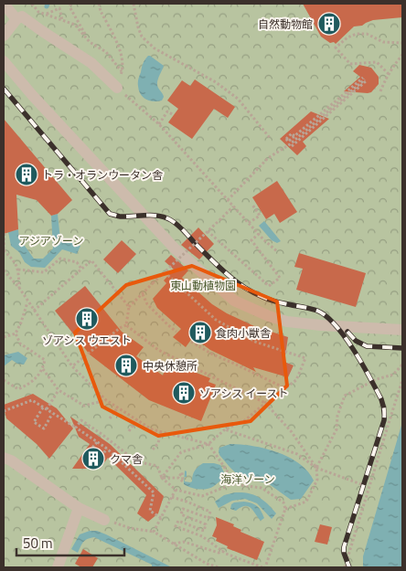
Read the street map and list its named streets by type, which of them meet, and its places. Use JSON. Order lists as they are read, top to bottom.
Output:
{
  "parks": ["アジアゾーン", "東山動植物園", "海洋ゾーン"],
  "places": {
    "building": [
      "自然動物館",
      "トラ・オランウータン舎",
      "ゾアシス ウエスト",
      "食肉小獣舎",
      "中央休憩所",
      "ゾアシス イースト",
      "クマ舎"
    ]
  },
  "scale_bar": "50 m"
}
